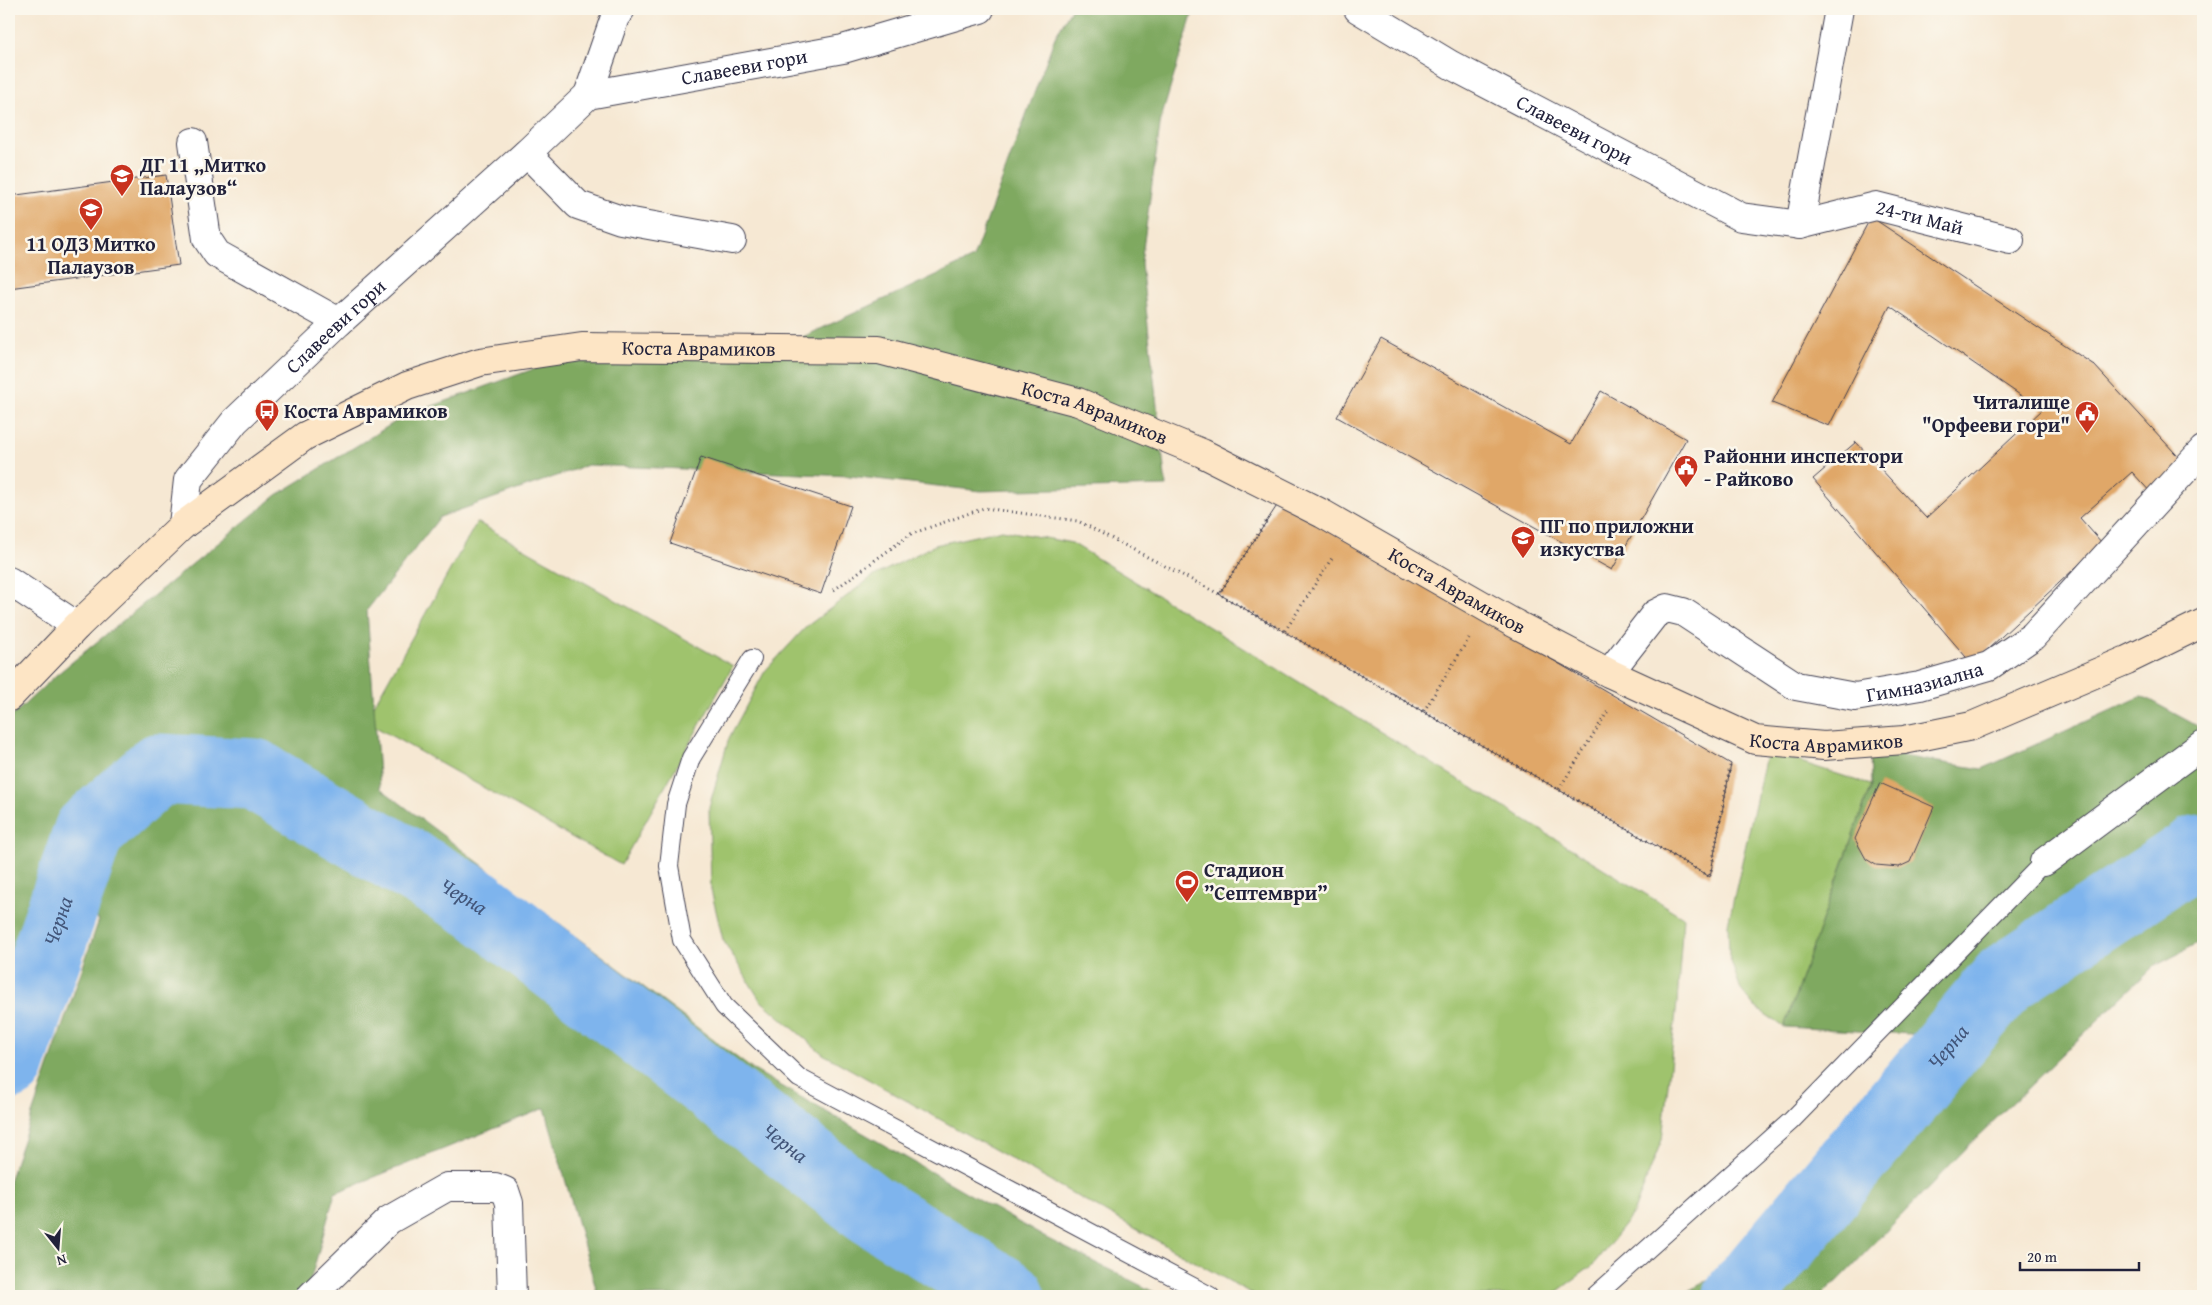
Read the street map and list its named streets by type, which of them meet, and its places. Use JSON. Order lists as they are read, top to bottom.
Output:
{
  "streets": {
    "street": [
      "Славееви гори",
      "24-ти Май",
      "Коста Аврамиков",
      "Гимназиална"
    ]
  },
  "crossings": [
    ["Славееви гори", "24-ти Май"],
    ["Славееви гори", "Коста Аврамиков"],
    ["Коста Аврамиков", "Гимназиална"]
  ],
  "water": ["Черна"],
  "places": {
    "school or university": ["ДГ 11 „Митко Палаузов“", "11 ОДЗ Митко Палаузов", "ПГ по приложни изкуства"],
    "bus stop": ["Коста Аврамиков"],
    "public building": ["Читалище \"Орфееви гори\"", "Районни инспектори - Райково"],
    "sports": ["Стадион ”Септември”"]
  },
  "scale_bar": "20 m",
  "north": "bottom"
}
